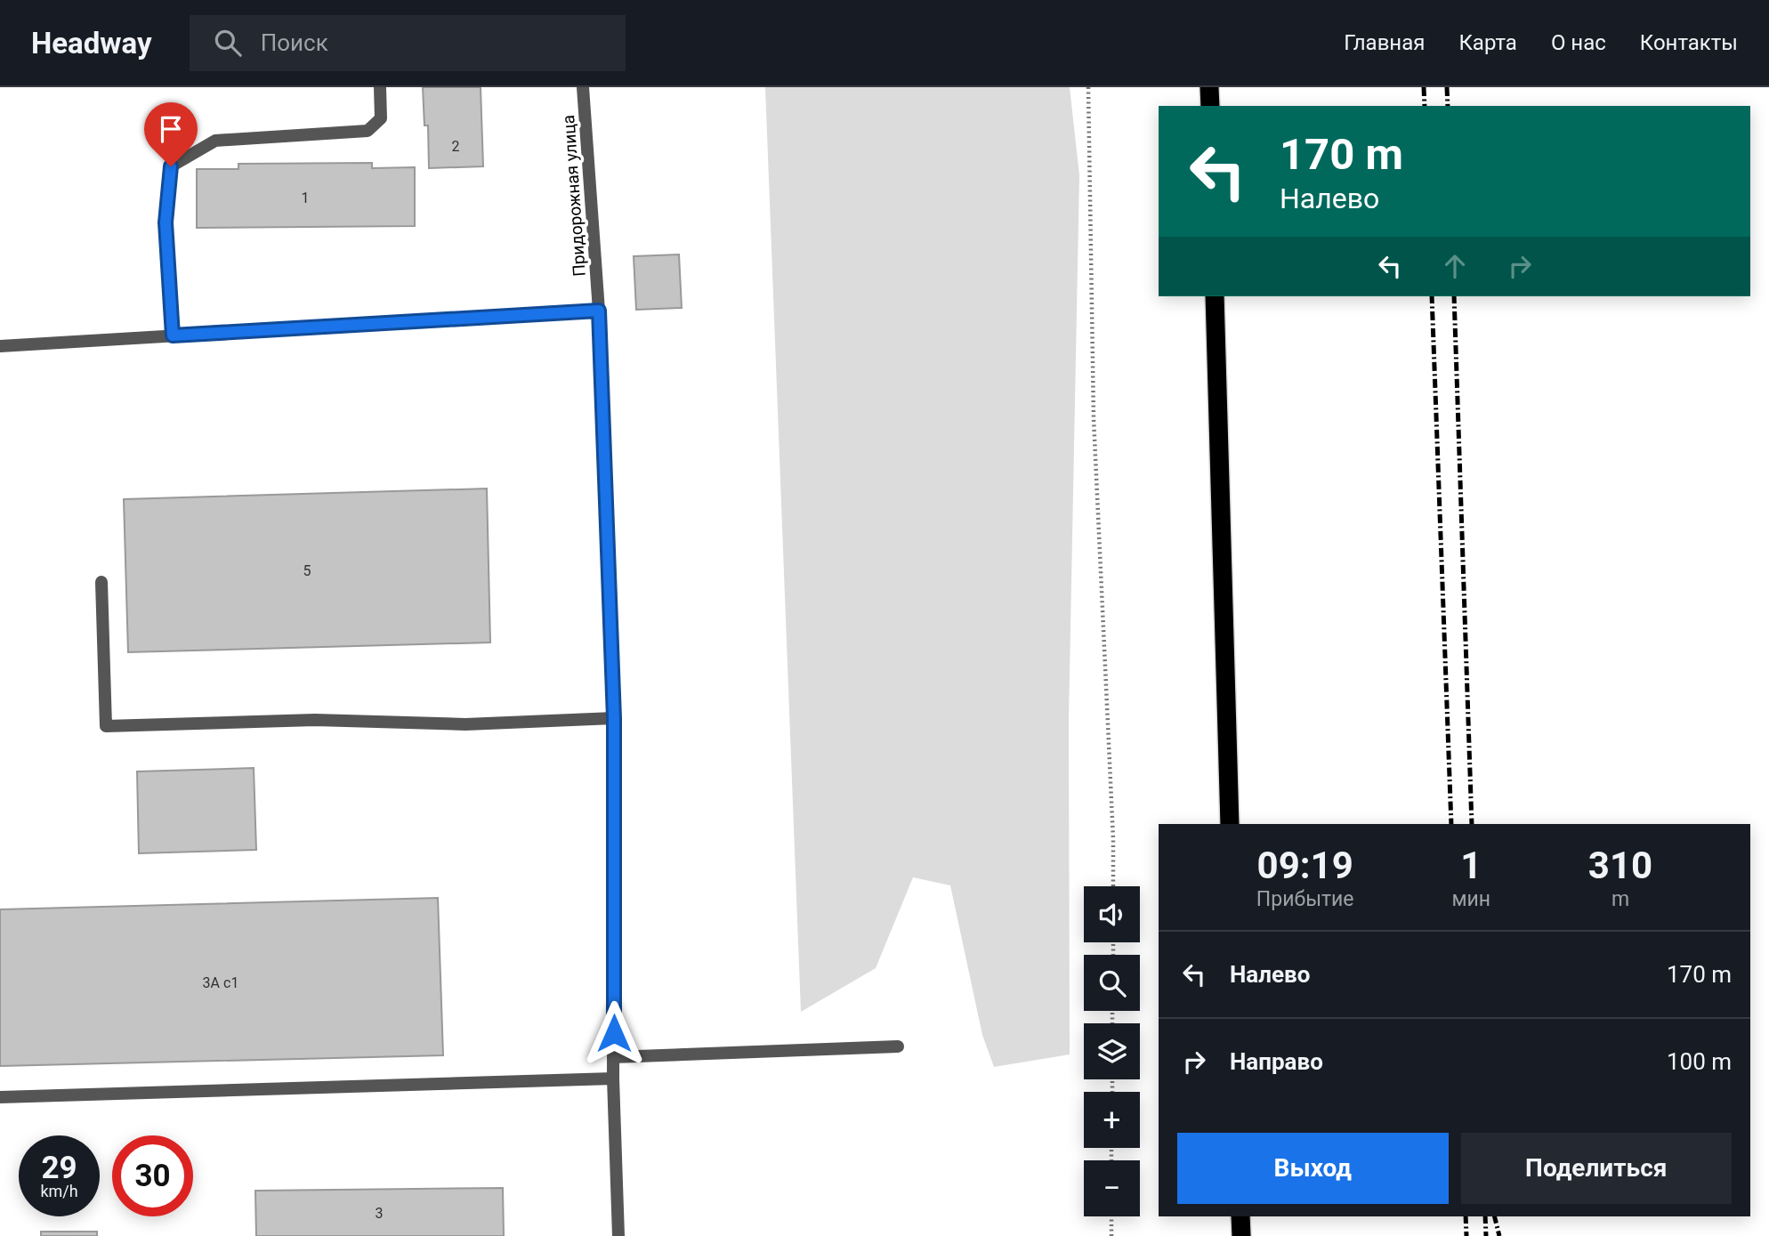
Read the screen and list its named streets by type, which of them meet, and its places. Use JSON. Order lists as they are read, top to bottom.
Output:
{
  "streets": {
    "street": ["Придорожная улица"]
  },
  "house_numbers": [
    "2",
    "1",
    "5",
    "3А с1",
    "3"
  ],
  "page": {
    "header": "Headway",
    "search": "Поиск",
    "nav": [
      "Главная",
      "Карта",
      "О нас",
      "Контакты"
    ],
    "turn": ["170 m", "Налево"],
    "eta": [
      "09:19",
      "Прибытие",
      "1",
      "мин",
      "310",
      "m"
    ],
    "map_buttons": ["+", "−"],
    "list": [
      {
        "name": "Налево",
        "value": "170 m"
      },
      {
        "name": "Направо",
        "value": "100 m"
      }
    ],
    "buttons": ["Выход", "Поделиться"],
    "speed": "29 km/h",
    "limit": "30"
  }
}
